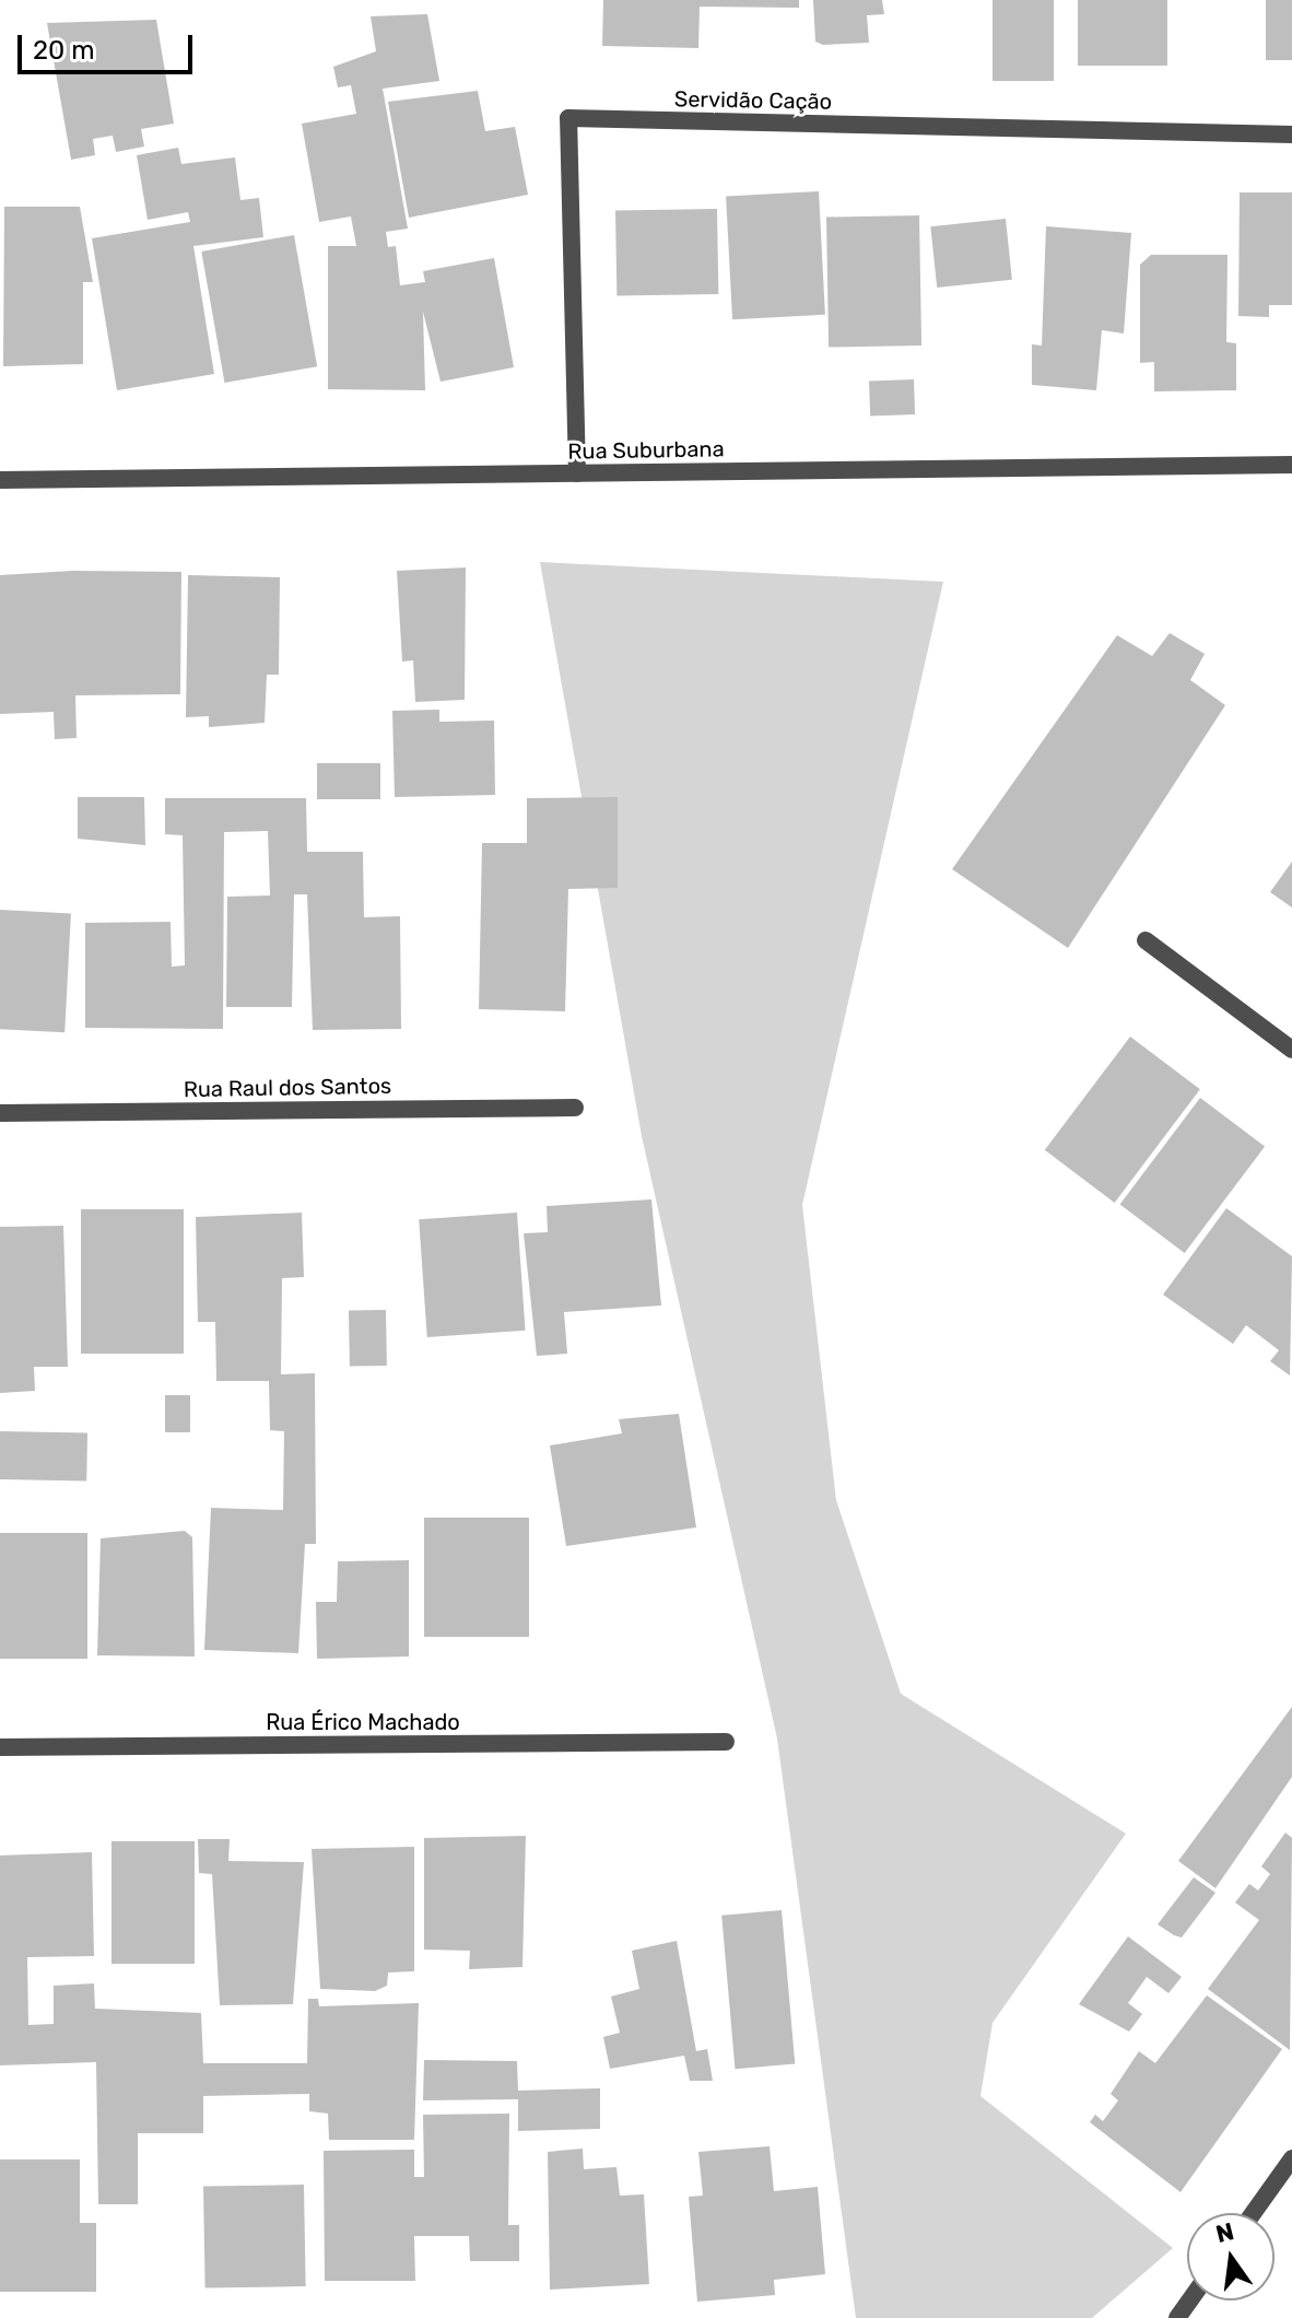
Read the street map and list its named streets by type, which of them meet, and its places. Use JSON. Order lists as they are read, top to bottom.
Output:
{
  "streets": {
    "street": [
      "Servidão Cação",
      "Rua Suburbana",
      "Rua Raul dos Santos",
      "Rua Érico Machado"
    ]
  },
  "crossings": [
    ["Servidão Cação", "Rua Suburbana"]
  ],
  "scale_bar": "20 m",
  "north": "top"
}
